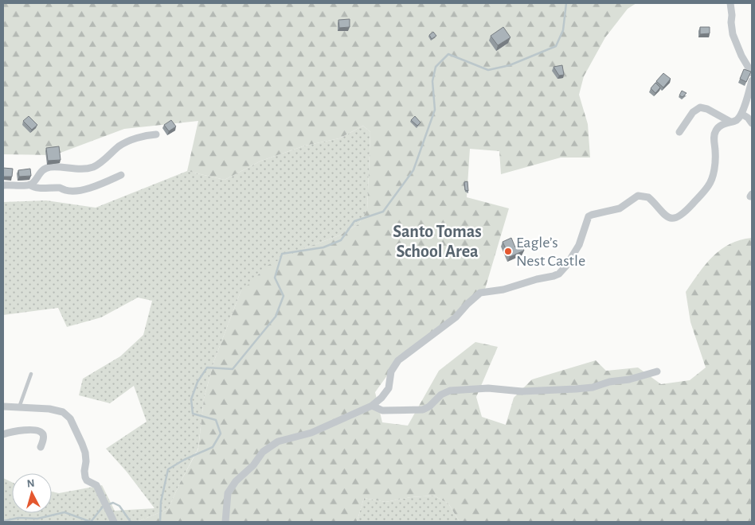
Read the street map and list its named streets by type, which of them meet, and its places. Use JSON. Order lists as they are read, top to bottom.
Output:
{
  "districts": ["Santo Tomas School Area"],
  "places": ["Eagle’s Nest Castle"],
  "north": "top"
}
